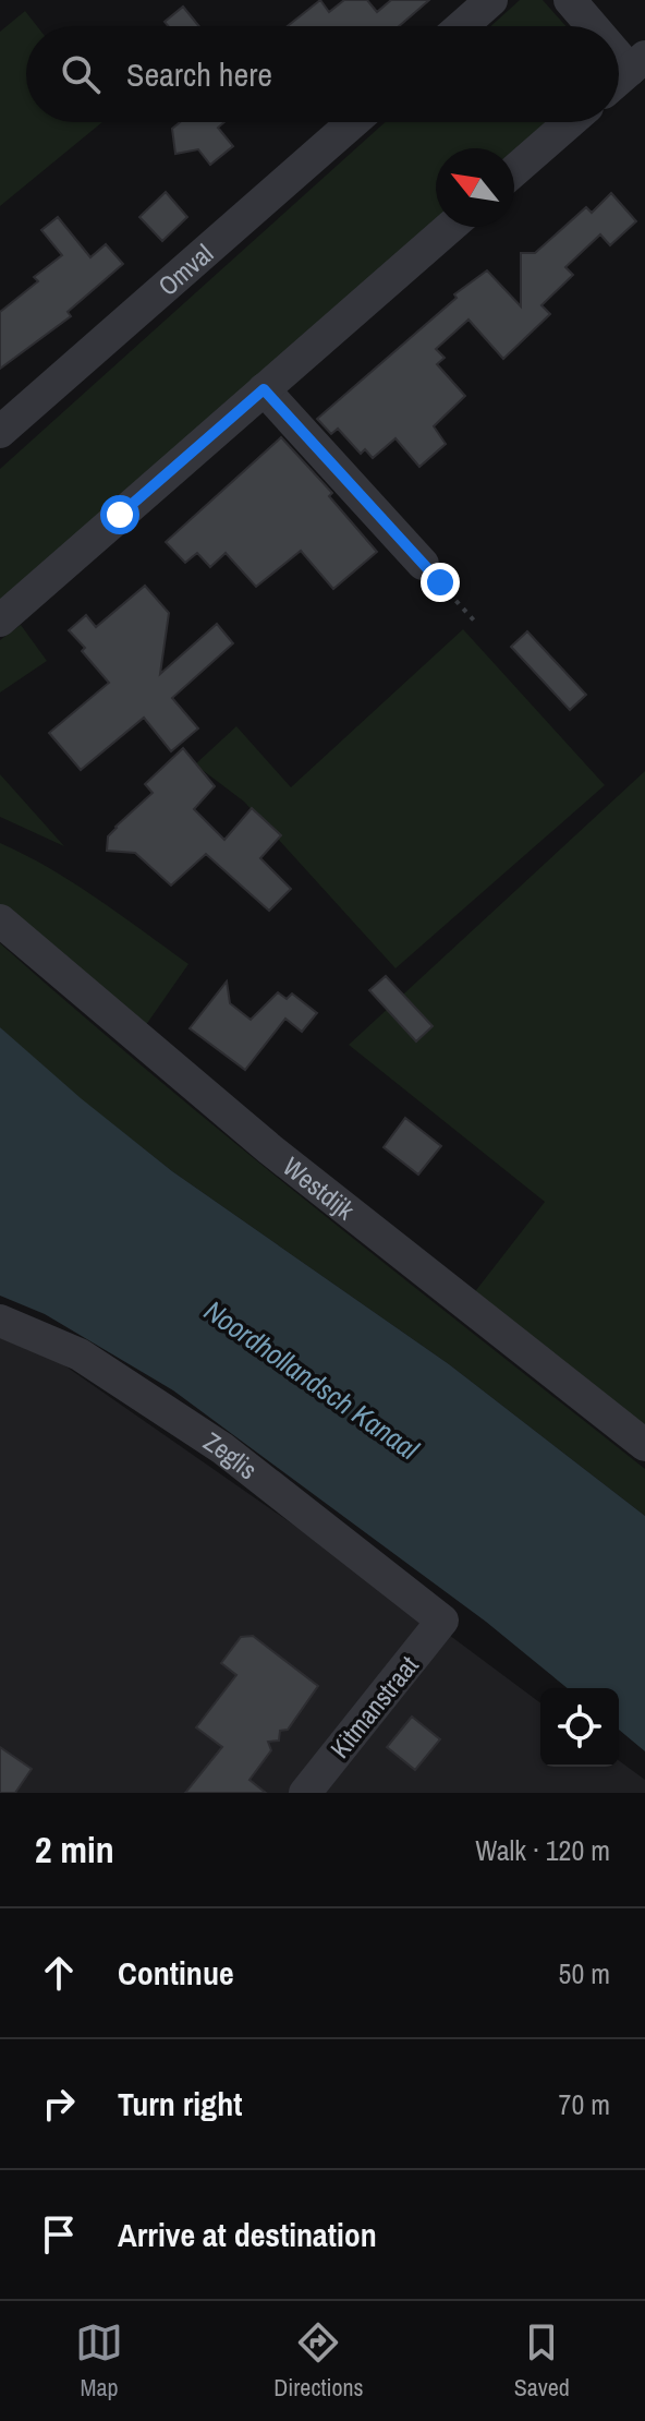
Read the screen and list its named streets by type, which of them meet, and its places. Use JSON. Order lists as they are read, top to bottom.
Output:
{
  "streets": {
    "street": [
      "Omval",
      "Westdijk",
      "Zeglis",
      "Kitmanstraat"
    ]
  },
  "crossings": [
    ["Zeglis", "Kitmanstraat"]
  ],
  "water": ["Noordhollandsch Kanaal"],
  "north": "top left",
  "page": {
    "search": "Search here",
    "heading": ["2 min", "Walk · 120 m"],
    "list": [
      ["Continue", "50 m"],
      ["Turn right", "70 m"],
      "Arrive at destination"
    ],
    "nav": ["Map", "Directions", "Saved"]
  }
}
